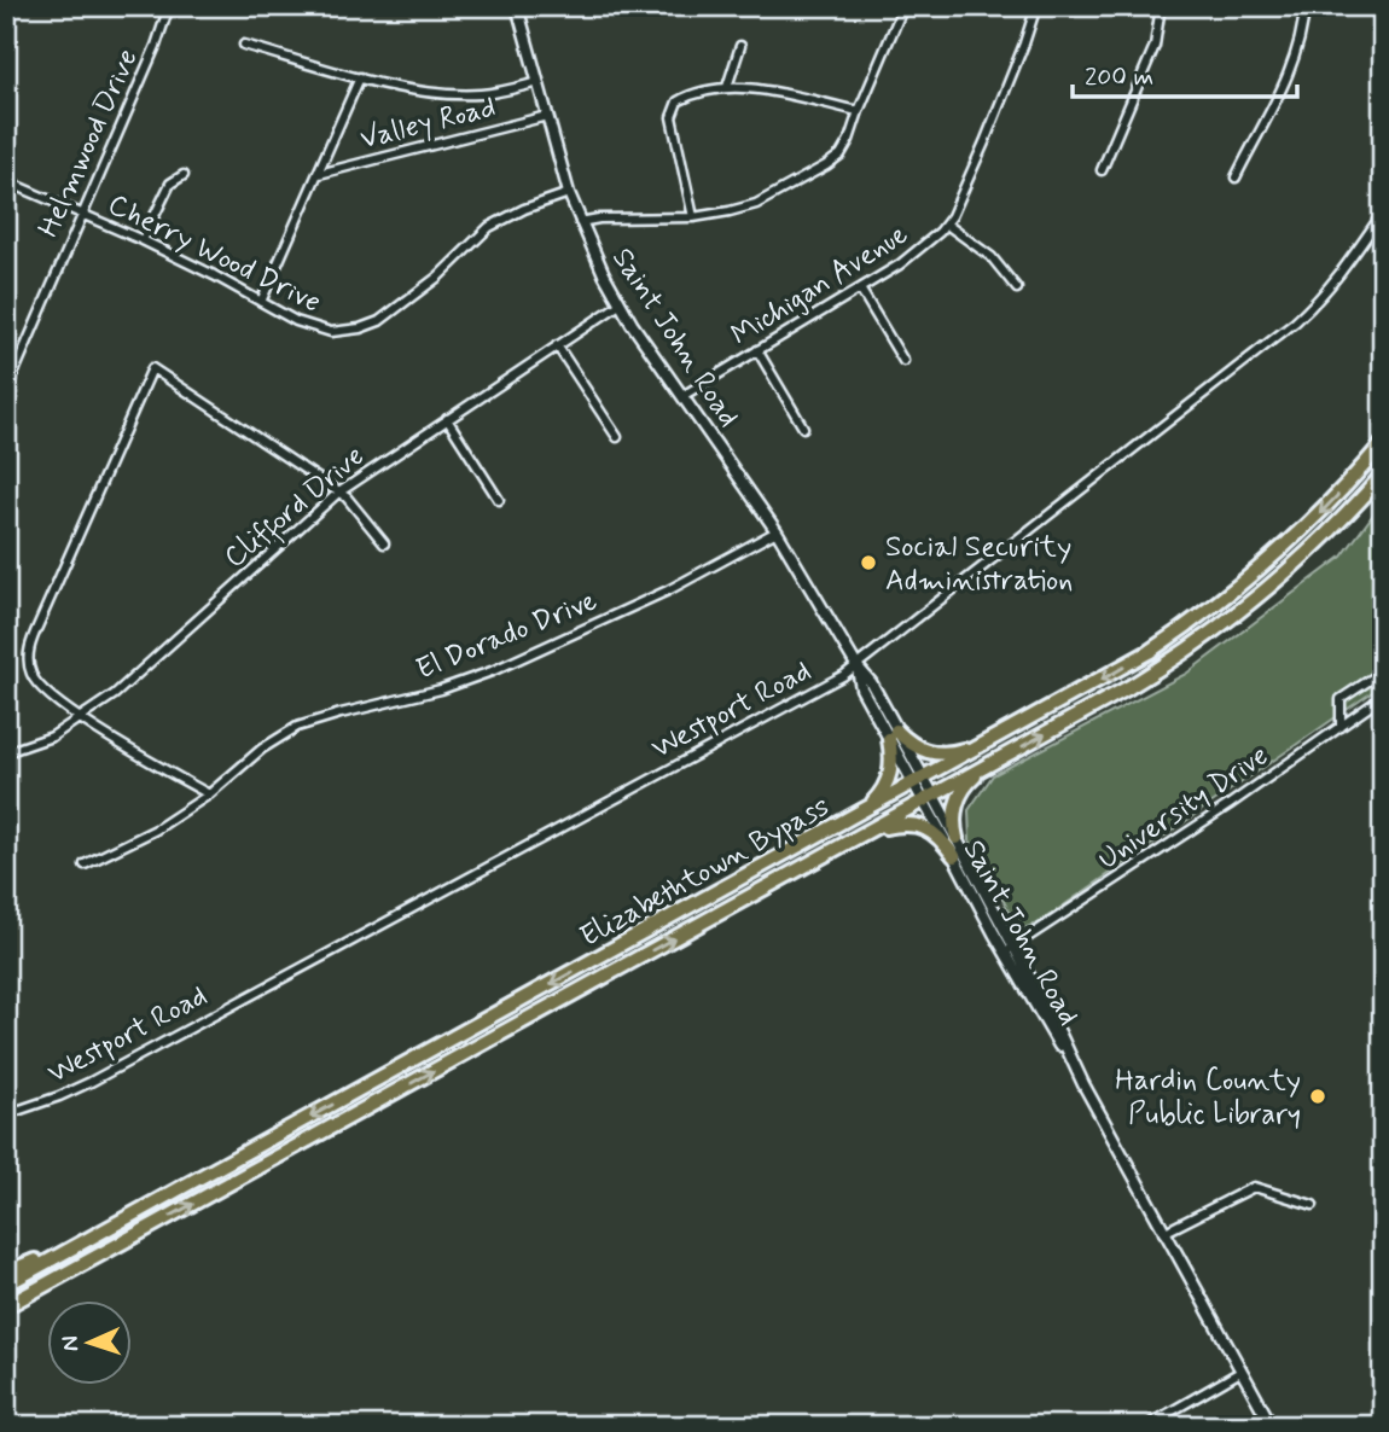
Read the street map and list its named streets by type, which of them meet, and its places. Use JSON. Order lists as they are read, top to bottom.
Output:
{
  "streets": {
    "highway": ["Elizabethtown Bypass"],
    "street": [
      "Valley Road",
      "Helmwood Drive",
      "Cherry Wood Drive",
      "Michigan Avenue",
      "Saint John Road",
      "Clifford Drive",
      "El Dorado Drive",
      "Westport Road",
      "University Drive"
    ]
  },
  "crossings": [
    ["Valley Road", "Saint John Road"],
    ["Helmwood Drive", "Cherry Wood Drive"],
    ["Cherry Wood Drive", "Saint John Road"],
    ["Michigan Avenue", "Saint John Road"],
    ["Saint John Road", "Clifford Drive"],
    ["Saint John Road", "El Dorado Drive"],
    ["Saint John Road", "Westport Road"],
    ["Saint John Road", "University Drive"],
    ["Saint John Road", "Elizabethtown Bypass"]
  ],
  "places": ["Social Security Administration", "Hardin County Public Library"],
  "scale_bar": "200 m",
  "north": "left"
}
